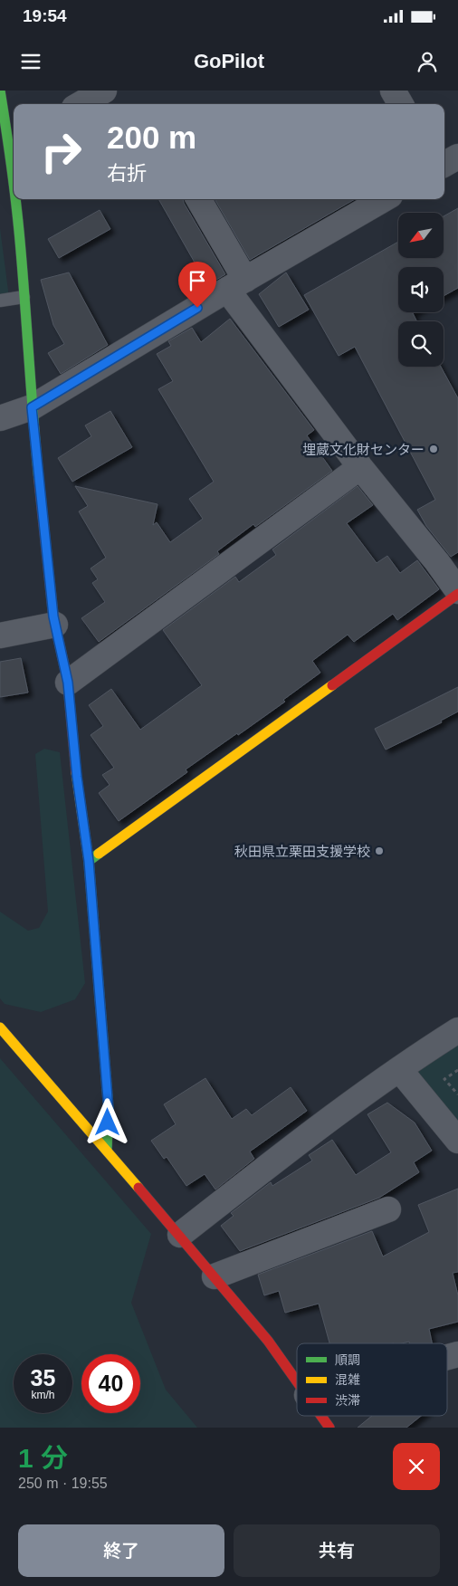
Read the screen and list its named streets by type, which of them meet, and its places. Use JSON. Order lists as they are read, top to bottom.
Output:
{
  "places": ["埋蔵文化財センター", "秋田県立栗田支援学校"],
  "legend": ["順調", "混雑", "渋滞"],
  "north": "bottom left",
  "page": {
    "status": "19:54",
    "header": "GoPilot",
    "turn": ["200 m", "右折"],
    "speed": "35 km/h",
    "limit": "40",
    "heading": ["1 分", "250 m · 19:55"],
    "buttons": ["終了", "共有"]
  }
}
